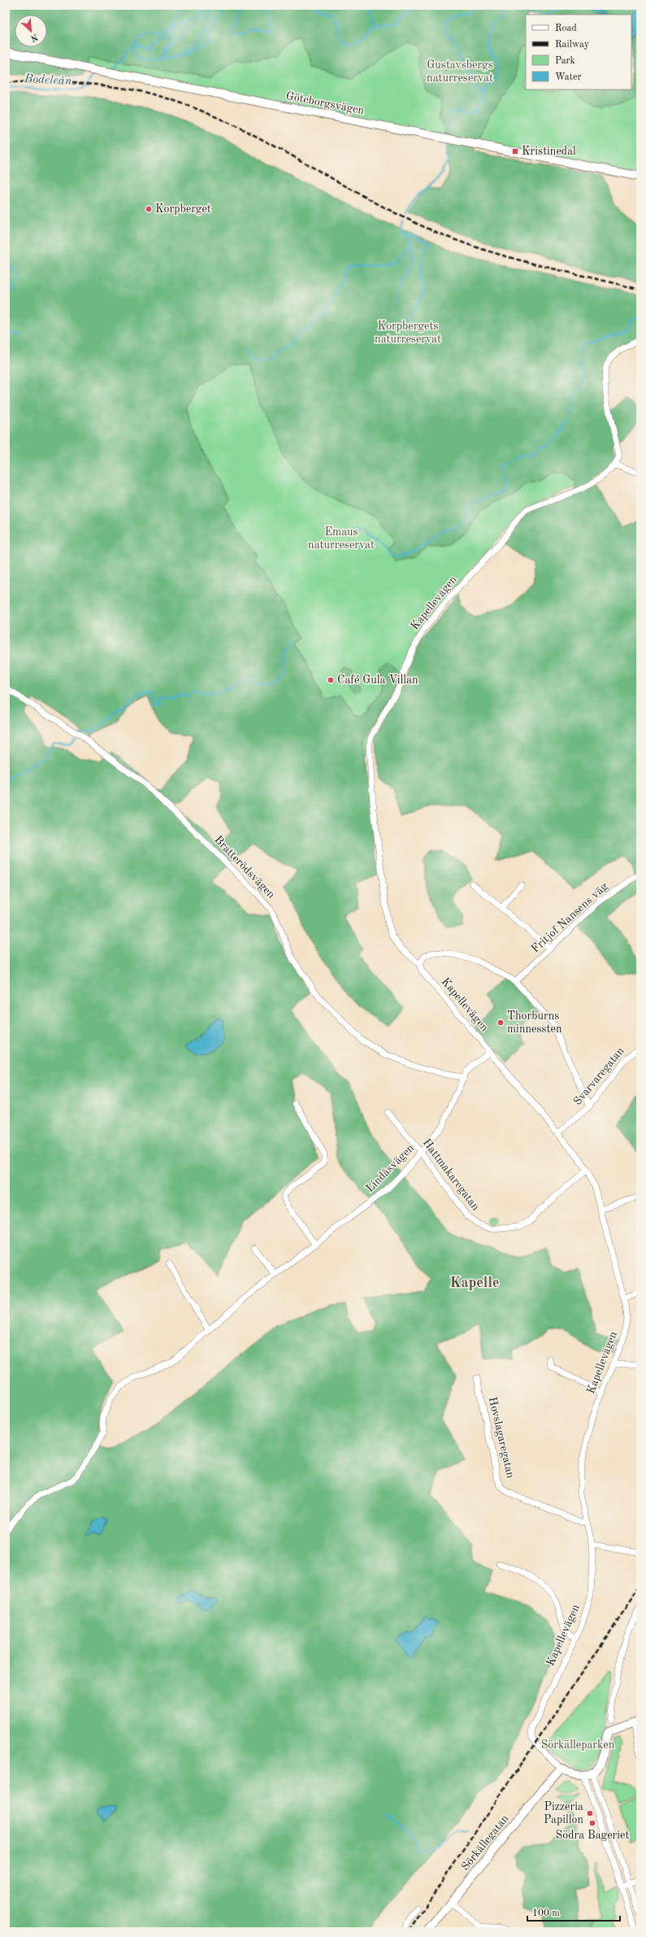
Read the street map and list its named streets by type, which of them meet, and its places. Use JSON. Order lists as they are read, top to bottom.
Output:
{
  "streets": {
    "street": [
      "Göteborgsvägen",
      "Kapellevägen",
      "Bratterödsvägen",
      "Fritjof Nansens väg",
      "Svarvaregatan",
      "Lindåsvägen",
      "Hattmakaregatan",
      "Hovslagaregatan",
      "Sörkällegatan"
    ]
  },
  "crossings": [
    ["Kapellevägen", "Svarvaregatan"],
    ["Kapellevägen", "Lindåsvägen"],
    ["Kapellevägen", "Hattmakaregatan"],
    ["Kapellevägen", "Hovslagaregatan"],
    ["Kapellevägen", "Sörkällegatan"],
    ["Bratterödsvägen", "Lindåsvägen"],
    ["Lindåsvägen", "Hattmakaregatan"]
  ],
  "districts": ["Kapelle"],
  "water": ["Bodeleån"],
  "parks": [
    "Gustavsbergs naturreservat",
    "Korpbergets naturreservat",
    "Emaus naturreservat",
    "Sörkälleparken"
  ],
  "places": {
    "transit": ["Kristinedal"],
    "other": [
      "Korpberget",
      "Café Gula Villan",
      "Thorburns minnessten",
      "Pizzeria Papillon",
      "Södra Bageriet"
    ]
  },
  "legend": [
    "Road",
    "Railway",
    "Park",
    "Water"
  ],
  "scale_bar": "100 m",
  "north": "bottom right"
}
